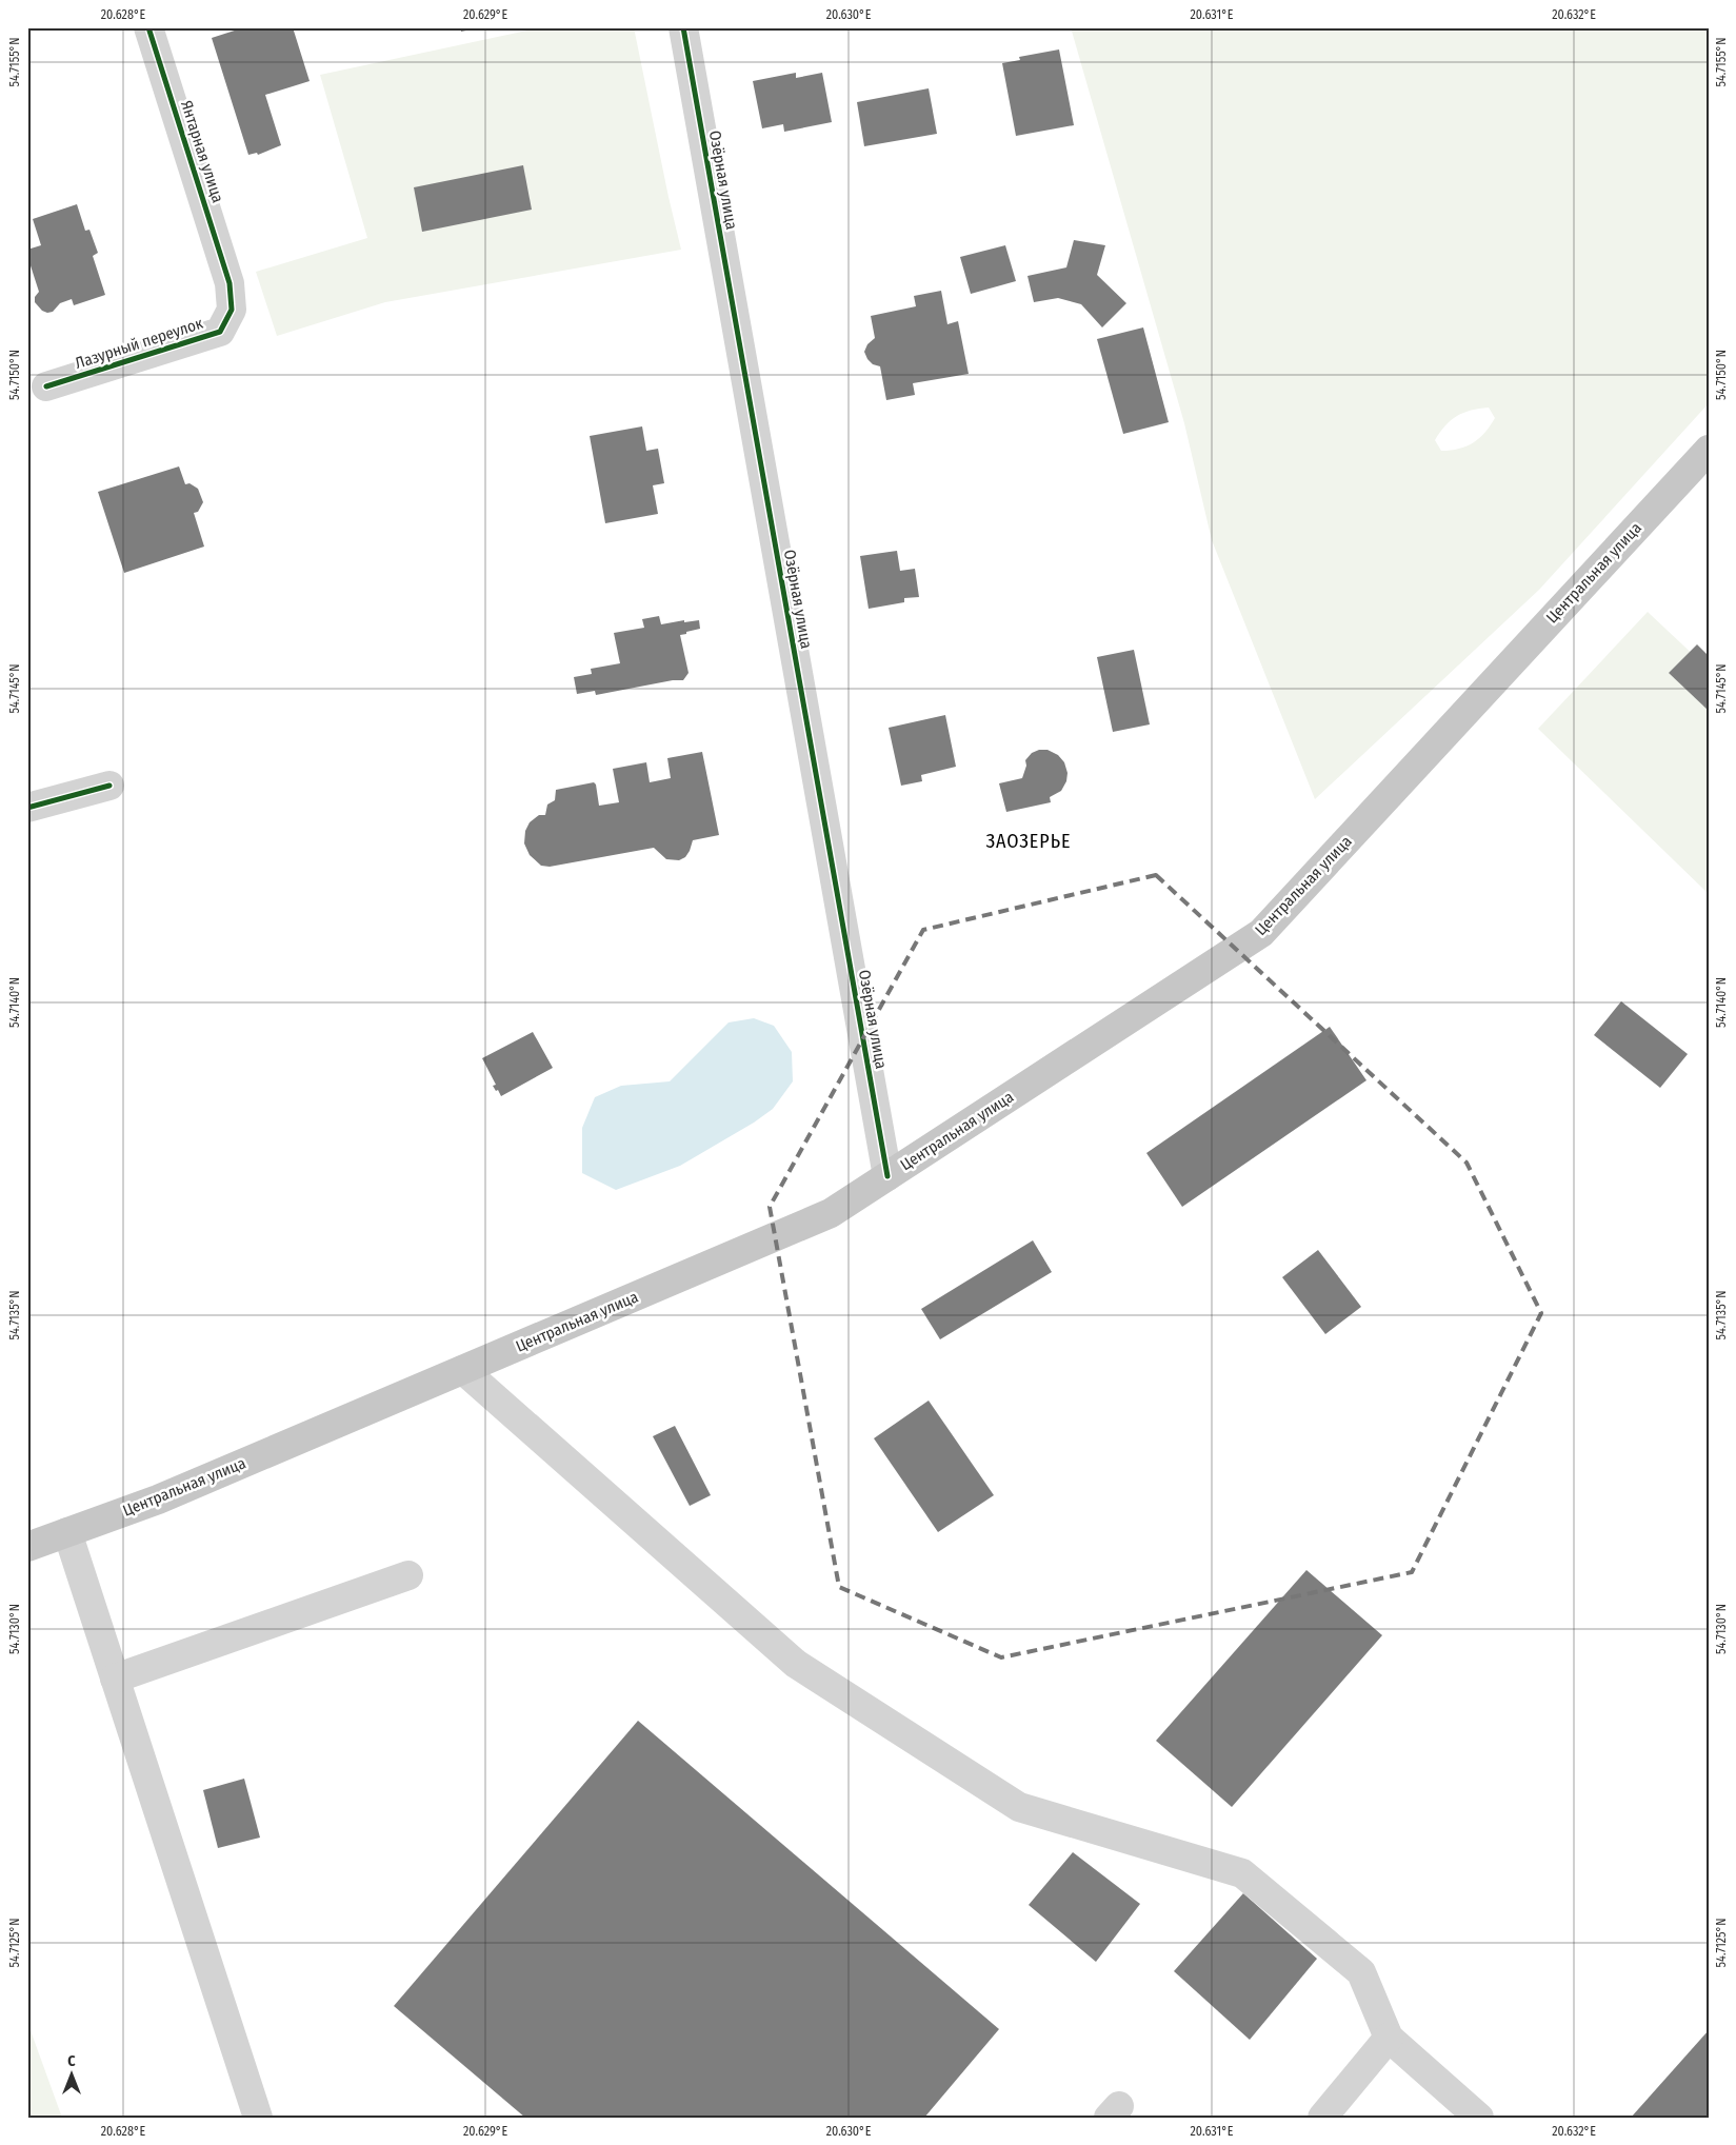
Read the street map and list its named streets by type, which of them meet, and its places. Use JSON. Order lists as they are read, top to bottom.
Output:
{
  "streets": {
    "main road": ["Центральная улица"],
    "street": ["Янтарная улица", "Озёрная улица", "Лазурный переулок"]
  },
  "crossings": [
    ["Янтарная улица", "Лазурный переулок"],
    ["Озёрная улица", "Центральная улица"]
  ],
  "districts": ["ЗАОЗЕРЬЕ"],
  "north": "top",
  "coordinates": [
    "20.628°E",
    "20.629°E",
    "20.630°E",
    "20.631°E",
    "20.632°E",
    "54.7155°N",
    "54.7150°N",
    "54.7145°N",
    "54.7140°N",
    "54.7135°N",
    "54.7130°N",
    "54.7125°N"
  ]
}
